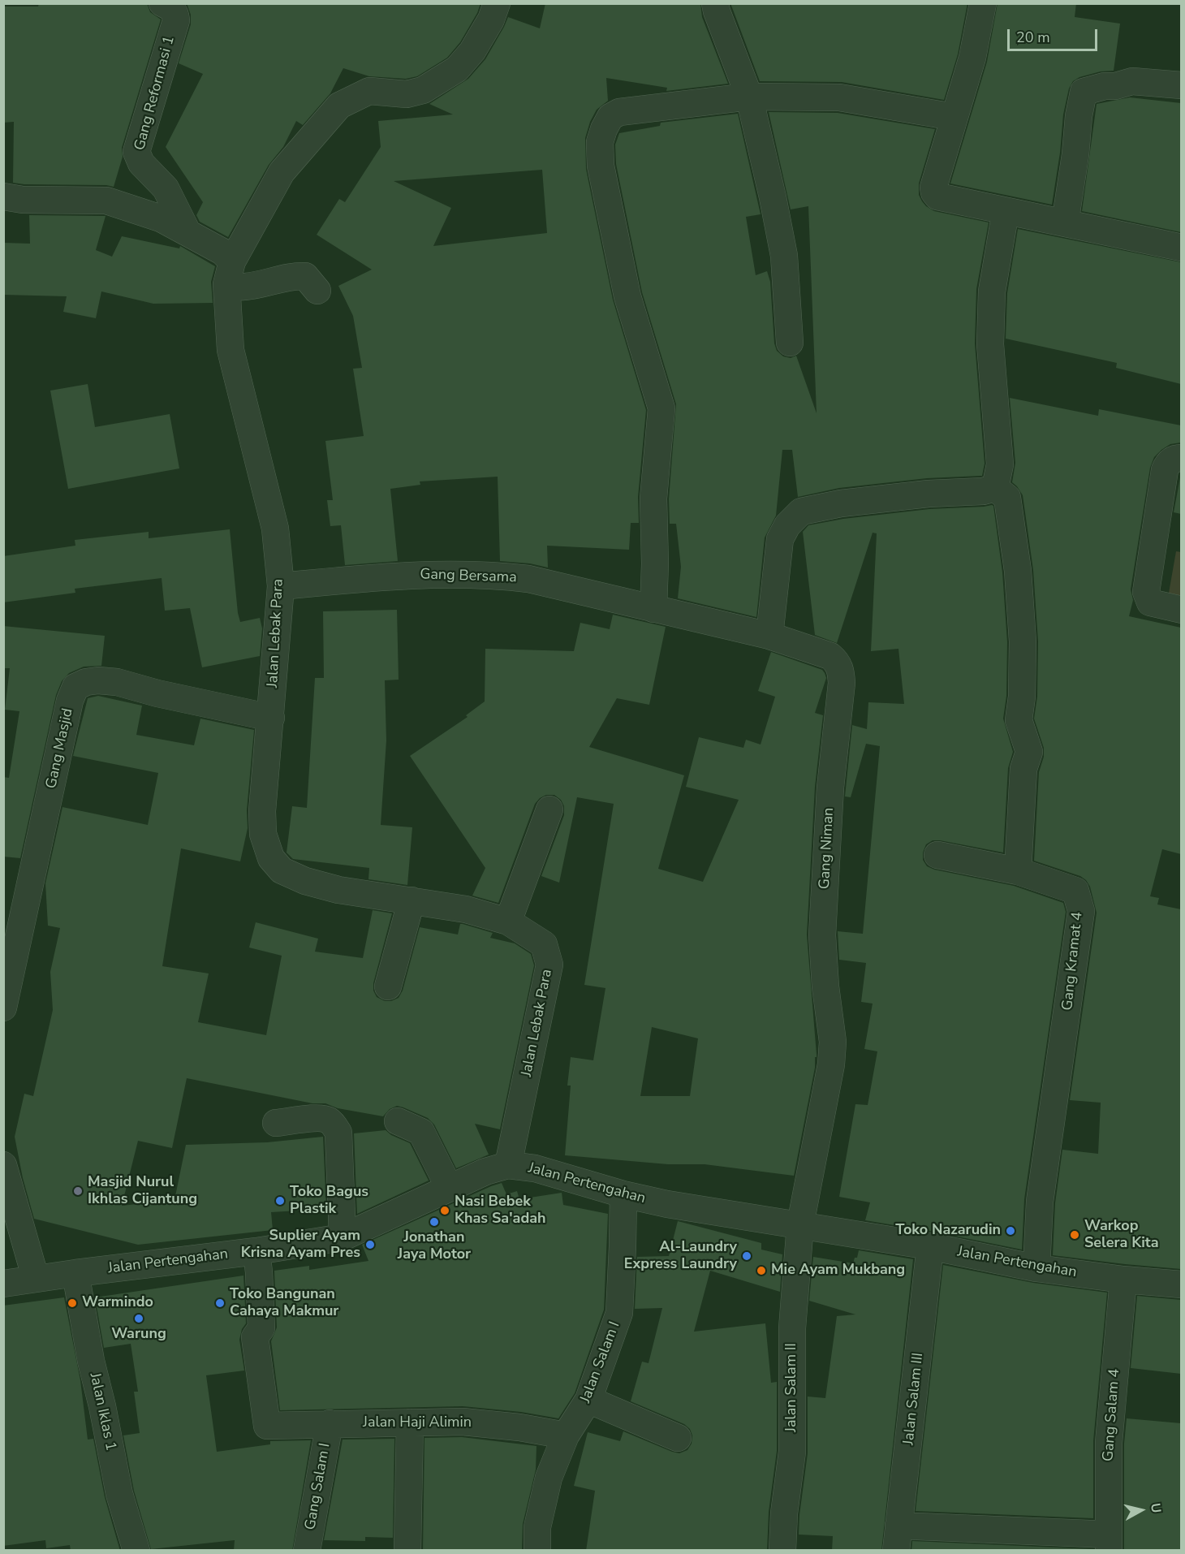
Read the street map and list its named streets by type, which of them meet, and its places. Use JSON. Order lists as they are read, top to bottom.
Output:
{
  "streets": {
    "street": [
      "Gang Reformasi 1",
      "Gang Bersama",
      "Jalan Lebak Para",
      "Gang Masjid",
      "Gang Niman",
      "Gang Kramat 4",
      "Jalan Pertengahan",
      "Jalan Salam I",
      "Jalan Salam II",
      "Jalan Salam III",
      "Jalan Iklas 1",
      "Gang Salam 4",
      "Jalan Haji Alimin",
      "Gang Salam I"
    ]
  },
  "crossings": [
    ["Gang Bersama", "Jalan Lebak Para"],
    ["Gang Bersama", "Gang Niman"],
    ["Jalan Lebak Para", "Gang Masjid"],
    ["Jalan Lebak Para", "Jalan Pertengahan"],
    ["Gang Niman", "Jalan Pertengahan"],
    ["Gang Niman", "Jalan Salam II"],
    ["Gang Kramat 4", "Jalan Pertengahan"],
    ["Jalan Pertengahan", "Jalan Salam I"],
    ["Jalan Pertengahan", "Jalan Salam II"],
    ["Jalan Pertengahan", "Jalan Salam III"],
    ["Jalan Pertengahan", "Jalan Iklas 1"],
    ["Jalan Pertengahan", "Gang Salam 4"],
    ["Jalan Pertengahan", "Jalan Haji Alimin"],
    ["Jalan Salam I", "Jalan Haji Alimin"],
    ["Jalan Haji Alimin", "Gang Salam I"]
  ],
  "places": [
    "Masjid Nurul Ikhlas Cijantung",
    "Toko Bagus Plastik",
    "Nasi Bebek Khas Sa'adah",
    "Jonathan Jaya Motor",
    "Toko Nazarudin",
    "Warkop Selera Kita",
    "Suplier Ayam Krisna Ayam Pres",
    "Al-Laundry Express Laundry",
    "Mie Ayam Mukbang",
    "Warmindo",
    "Toko Bangunan Cahaya Makmur",
    "Warung"
  ],
  "scale_bar": "20 m",
  "north": "right"
}
